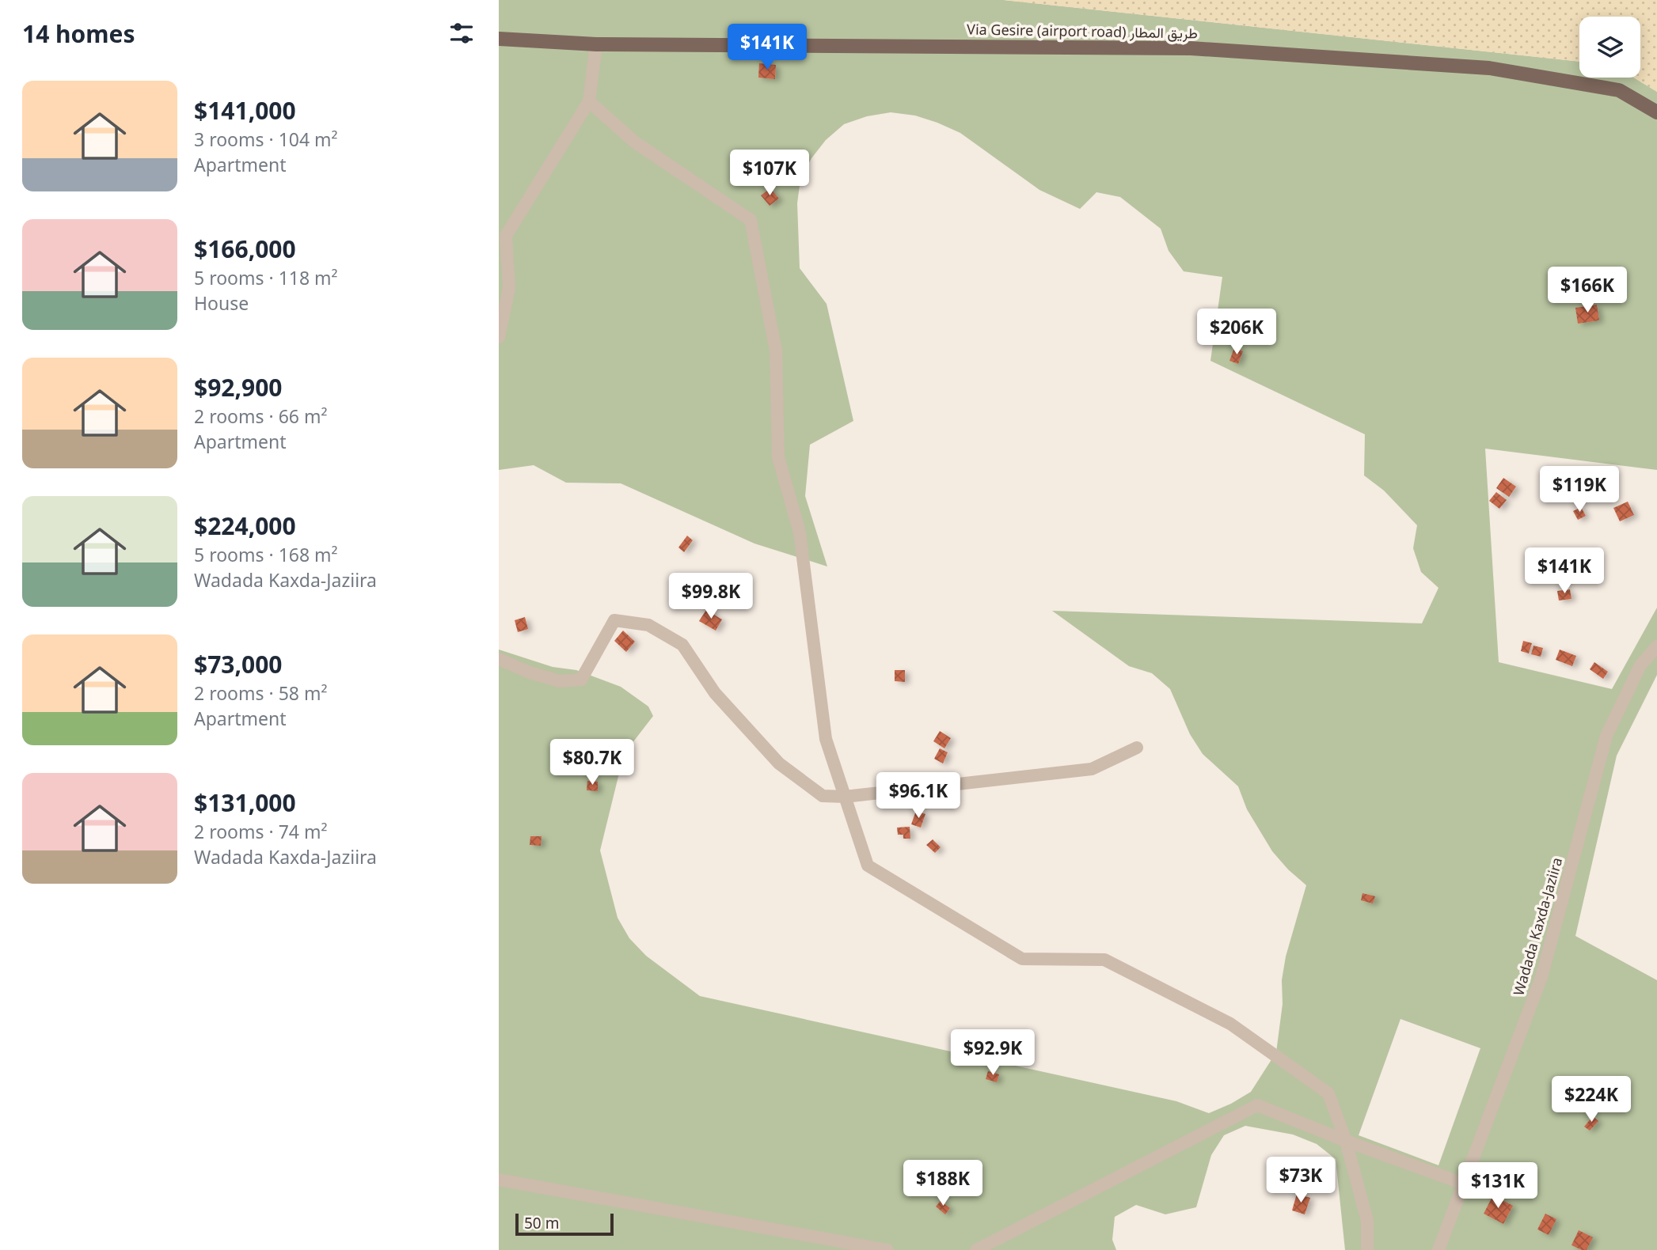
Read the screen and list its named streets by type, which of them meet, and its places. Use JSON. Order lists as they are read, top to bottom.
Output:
{
  "streets": {
    "main road": ["Via Gesire (airport road) طريق المطار"],
    "street": ["Wadada Kaxda-Jaziira"]
  },
  "scale_bar": "50 m",
  "page": {
    "heading": "14 homes",
    "price": [
      "$141K",
      "$107K",
      "$166K",
      "$206K",
      "$119K",
      "$141K",
      "$99.8K",
      "$80.7K",
      "$96.1K",
      "$92.9K",
      "$224K",
      "$73K",
      "$188K",
      "$131K"
    ],
    "list": [
      {
        "name": "$141,000",
        "note": "3 rooms · 104 m² · Apartment"
      },
      {
        "name": "$166,000",
        "note": "5 rooms · 118 m² · House"
      },
      {
        "name": "$92,900",
        "note": "2 rooms · 66 m² · Apartment"
      },
      {
        "name": "$224,000",
        "note": "5 rooms · 168 m² · Wadada Kaxda-Jaziira"
      },
      {
        "name": "$73,000",
        "note": "2 rooms · 58 m² · Apartment"
      },
      {
        "name": "$131,000",
        "note": "2 rooms · 74 m² · Wadada Kaxda-Jaziira"
      }
    ],
    "scale": "50 m"
  }
}
